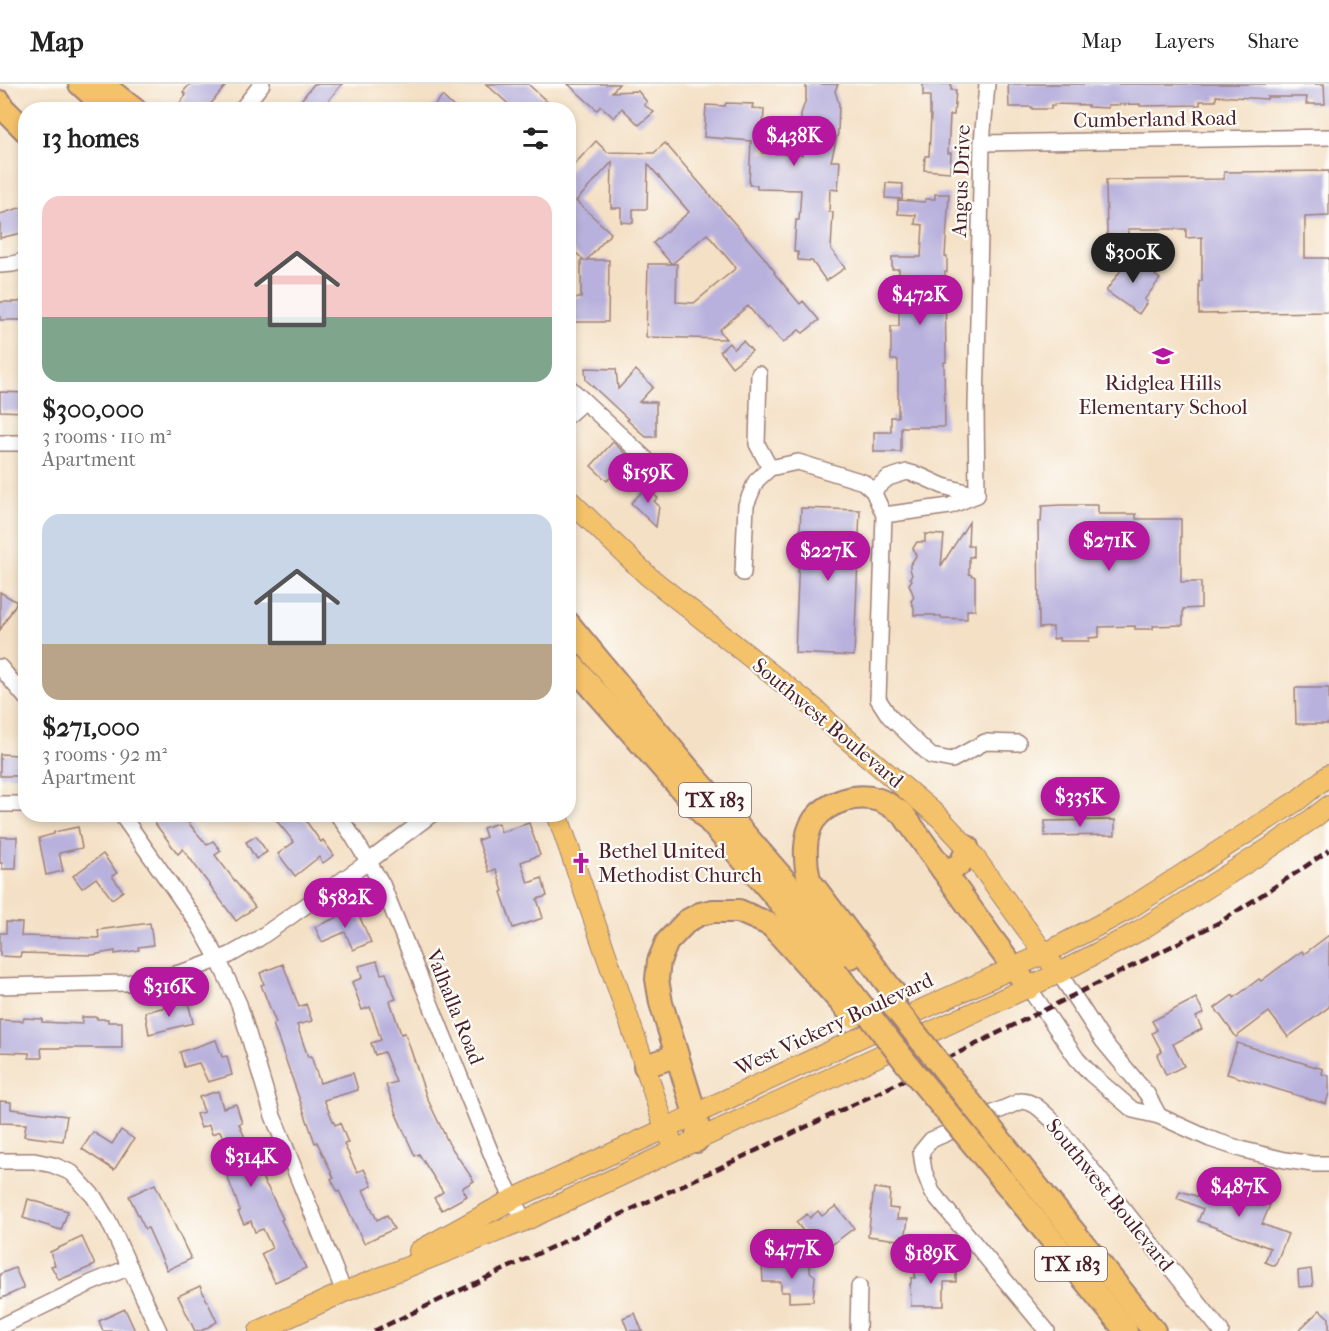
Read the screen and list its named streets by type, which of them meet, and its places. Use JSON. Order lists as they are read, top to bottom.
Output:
{
  "streets": {
    "highway": ["TX 183"],
    "main road": ["Southwest Boulevard", "West Vickery Boulevard"],
    "street": ["Cumberland Road", "Angus Drive", "Valhalla Road"]
  },
  "crossings": [
    ["Cumberland Road", "Angus Drive"],
    ["Southwest Boulevard", "West Vickery Boulevard"],
    ["Valhalla Road", "West Vickery Boulevard"]
  ],
  "places": {
    "school or university": ["Ridglea Hills Elementary School"],
    "church": ["Bethel United Methodist Church"]
  },
  "page": {
    "header": "Map",
    "nav": ["Map", "Layers", "Share"],
    "heading": "13 homes",
    "price": [
      "$438K",
      "$300K",
      "$472K",
      "$159K",
      "$271K",
      "$227K",
      "$335K",
      "$582K",
      "$316K",
      "$314K",
      "$487K",
      "$477K",
      "$189K"
    ],
    "list": [
      {
        "name": "$300,000",
        "note": "3 rooms · 110 m² · Apartment"
      },
      {
        "name": "$271,000",
        "note": "3 rooms · 92 m² · Apartment"
      }
    ]
  }
}
